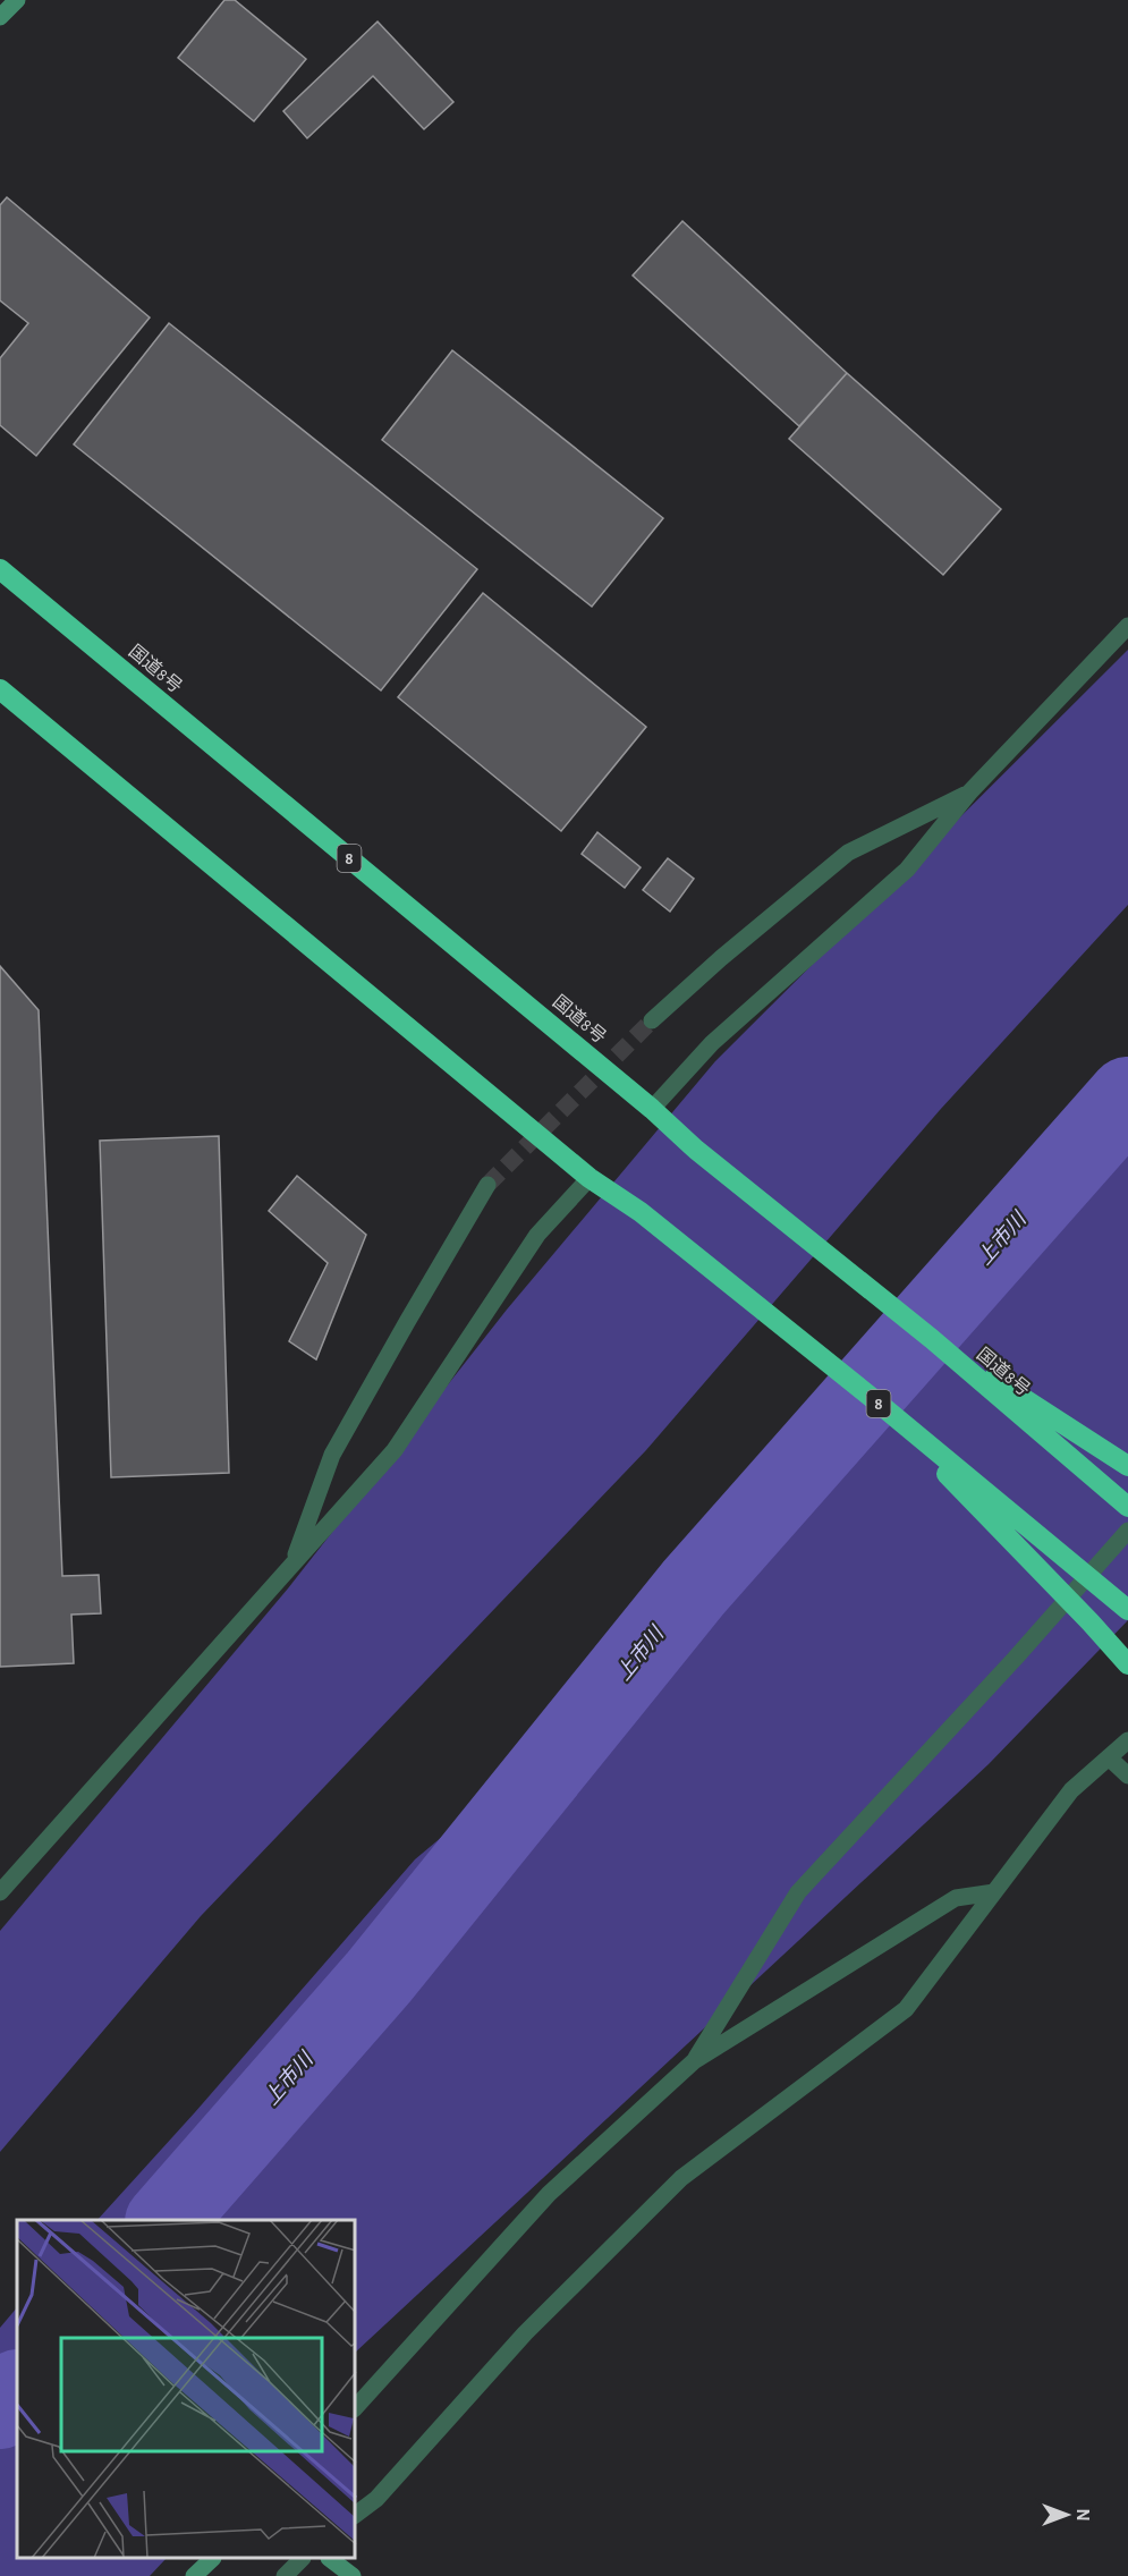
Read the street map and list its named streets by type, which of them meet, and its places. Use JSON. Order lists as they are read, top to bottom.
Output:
{
  "streets": {
    "highway": ["国道8号", "8"]
  },
  "crossings": [
    ["国道8号", "8"]
  ],
  "water": ["上市川"],
  "north": "right"
}
